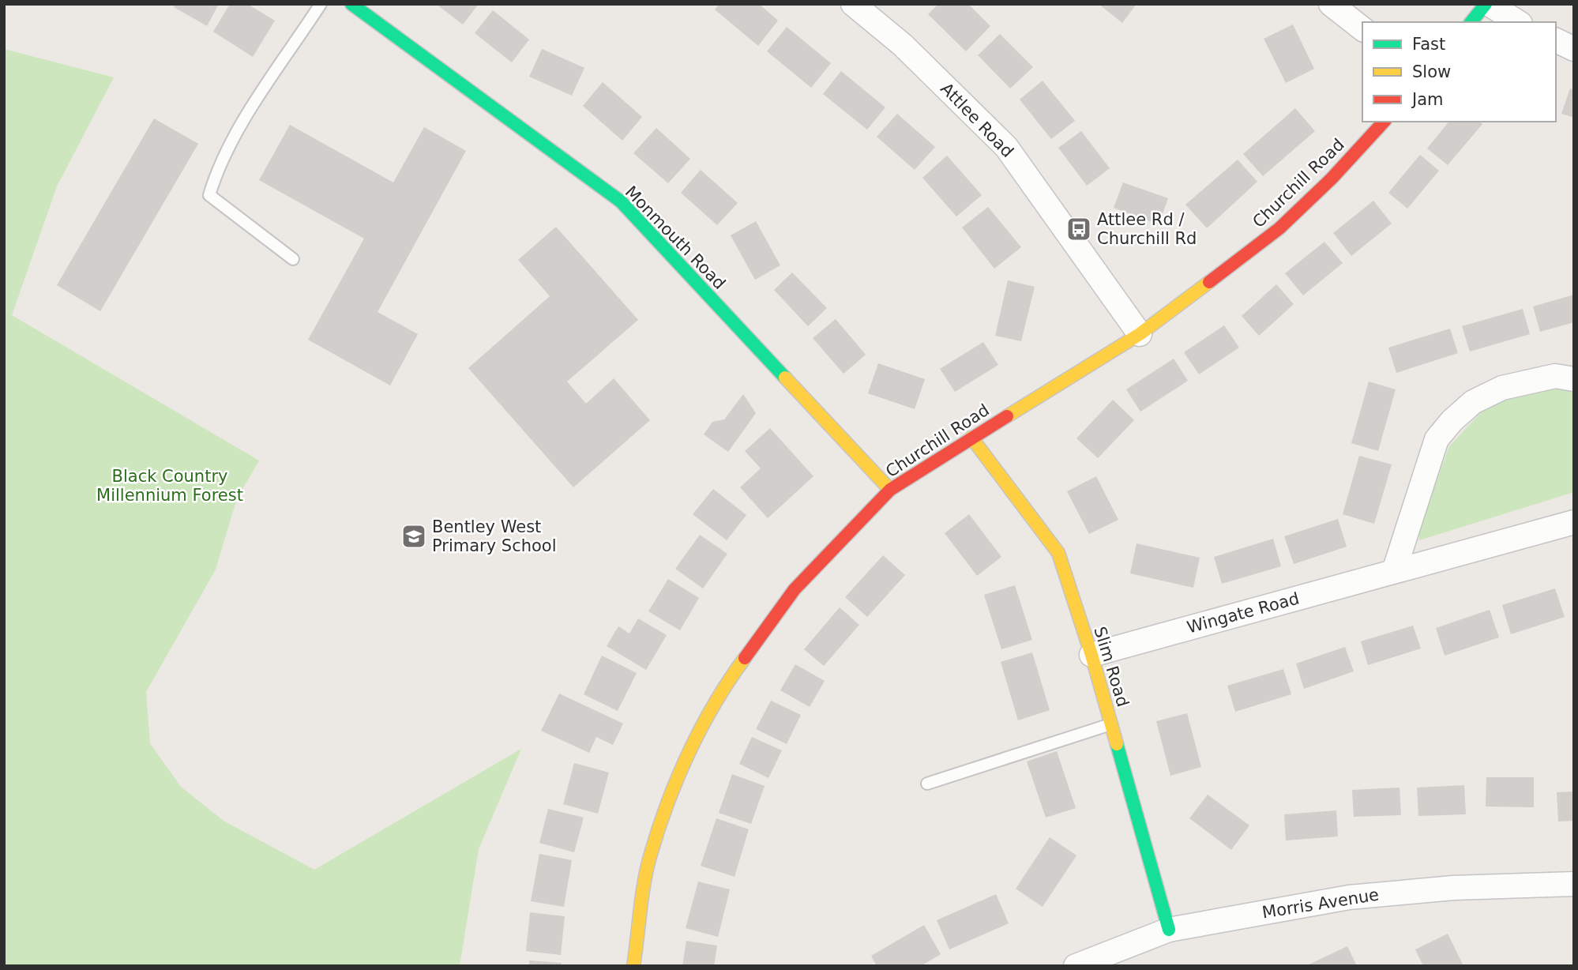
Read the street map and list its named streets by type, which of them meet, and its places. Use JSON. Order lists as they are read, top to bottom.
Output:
{
  "streets": {
    "street": [
      "Attlee Road",
      "Churchill Road",
      "Monmouth Road",
      "Wingate Road",
      "Slim Road",
      "Morris Avenue"
    ]
  },
  "crossings": [
    ["Attlee Road", "Churchill Road"],
    ["Churchill Road", "Monmouth Road"],
    ["Churchill Road", "Slim Road"],
    ["Wingate Road", "Slim Road"],
    ["Slim Road", "Morris Avenue"]
  ],
  "parks": ["Black Country Millennium Forest"],
  "places": {
    "bus stop": ["Attlee Rd / Churchill Rd"],
    "school or university": ["Bentley West Primary School"]
  },
  "legend": ["Fast", "Slow", "Jam"]
}
